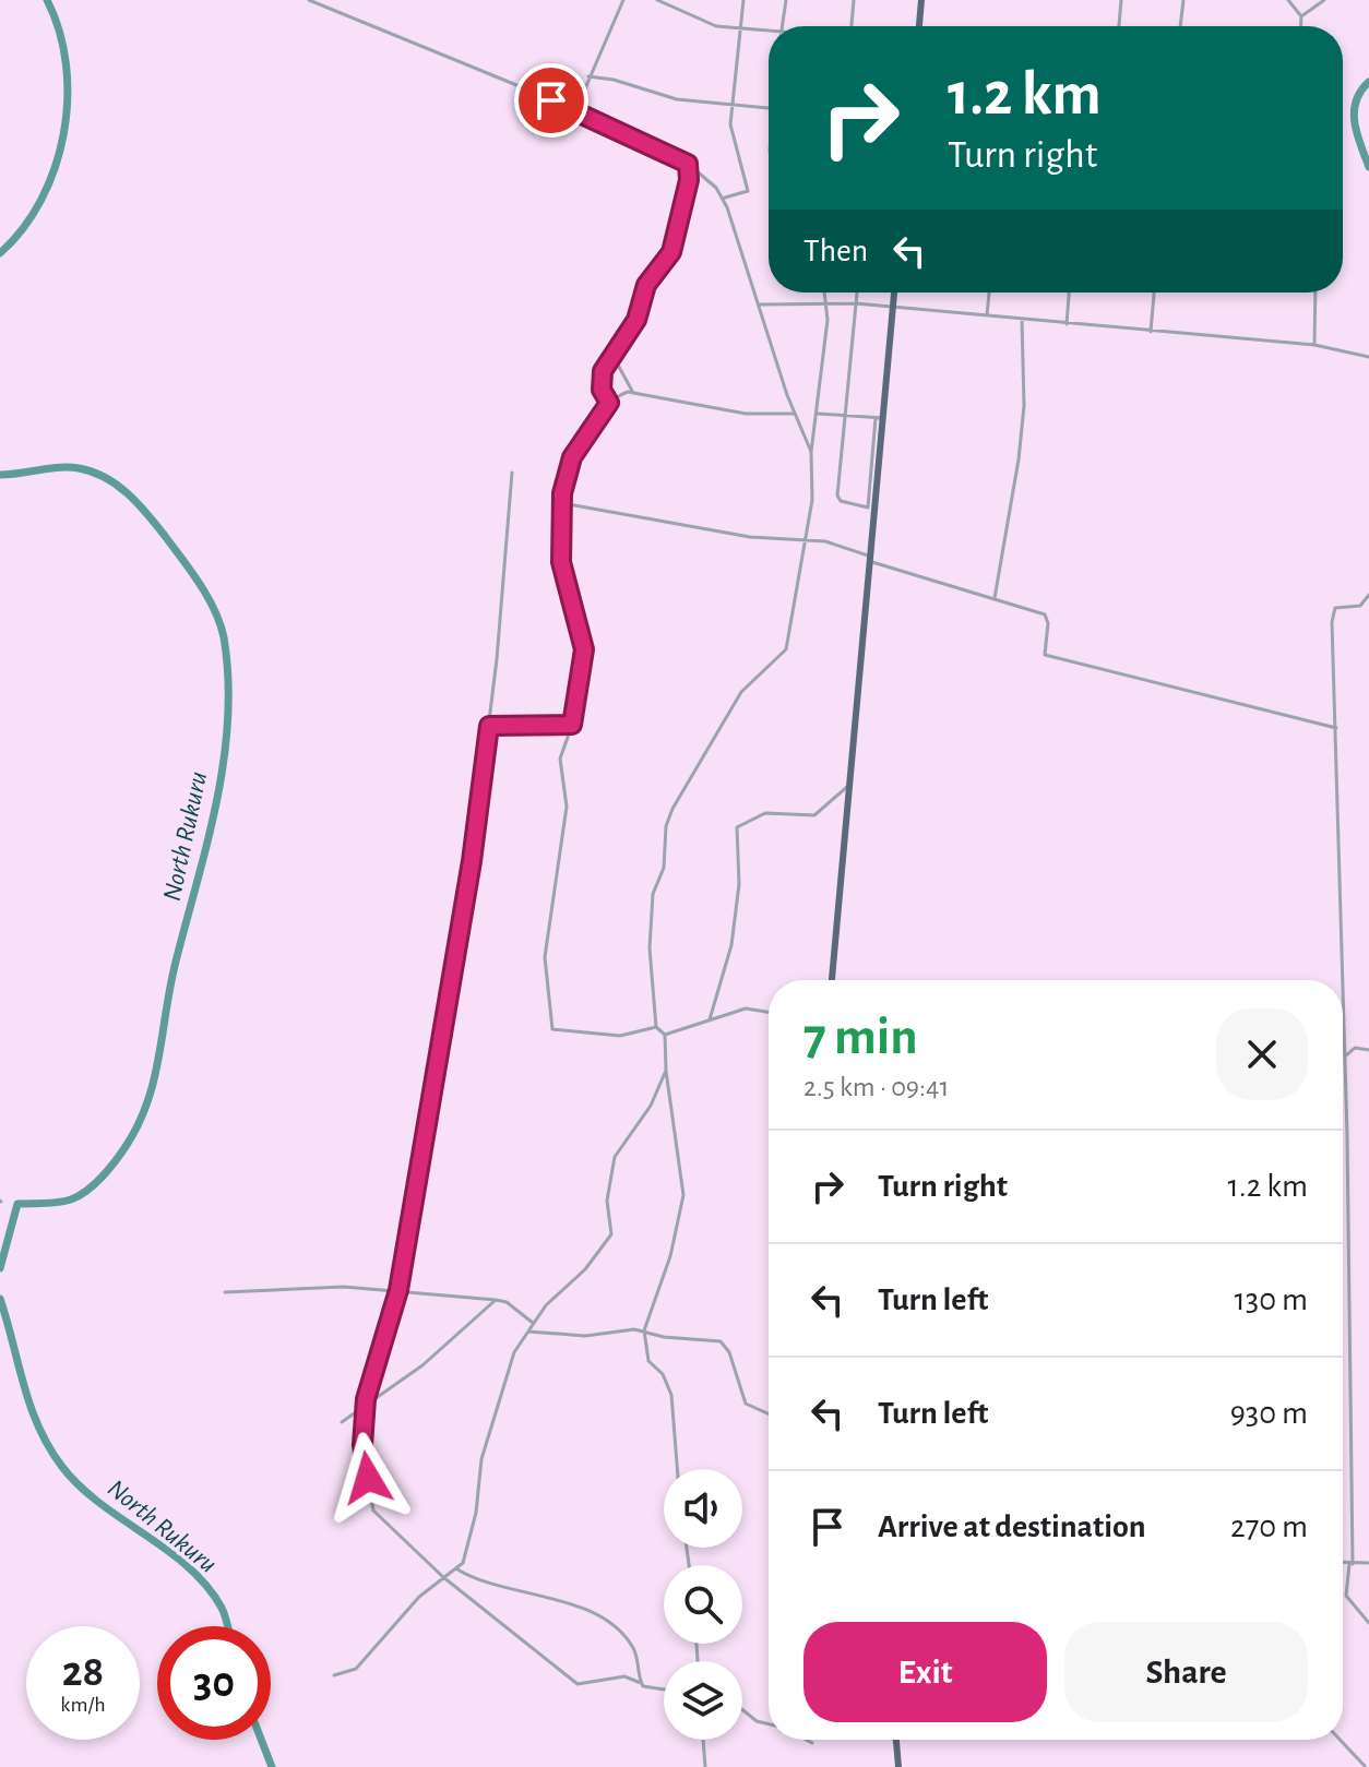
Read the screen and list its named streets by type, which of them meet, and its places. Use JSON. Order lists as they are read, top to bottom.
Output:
{
  "water": ["North Rukuru"],
  "page": {
    "turn": ["1.2 km", "Turn right"],
    "then": "Then",
    "heading": ["7 min", "2.5 km · 09:41"],
    "list": [
      {
        "name": "Turn right",
        "value": "1.2 km"
      },
      {
        "name": "Turn left",
        "value": "130 m"
      },
      {
        "name": "Turn left",
        "value": "930 m"
      },
      {
        "name": "Arrive at destination",
        "value": "270 m"
      }
    ],
    "buttons": ["Exit", "Share"],
    "speed": "28 km/h",
    "limit": "30"
  }
}
